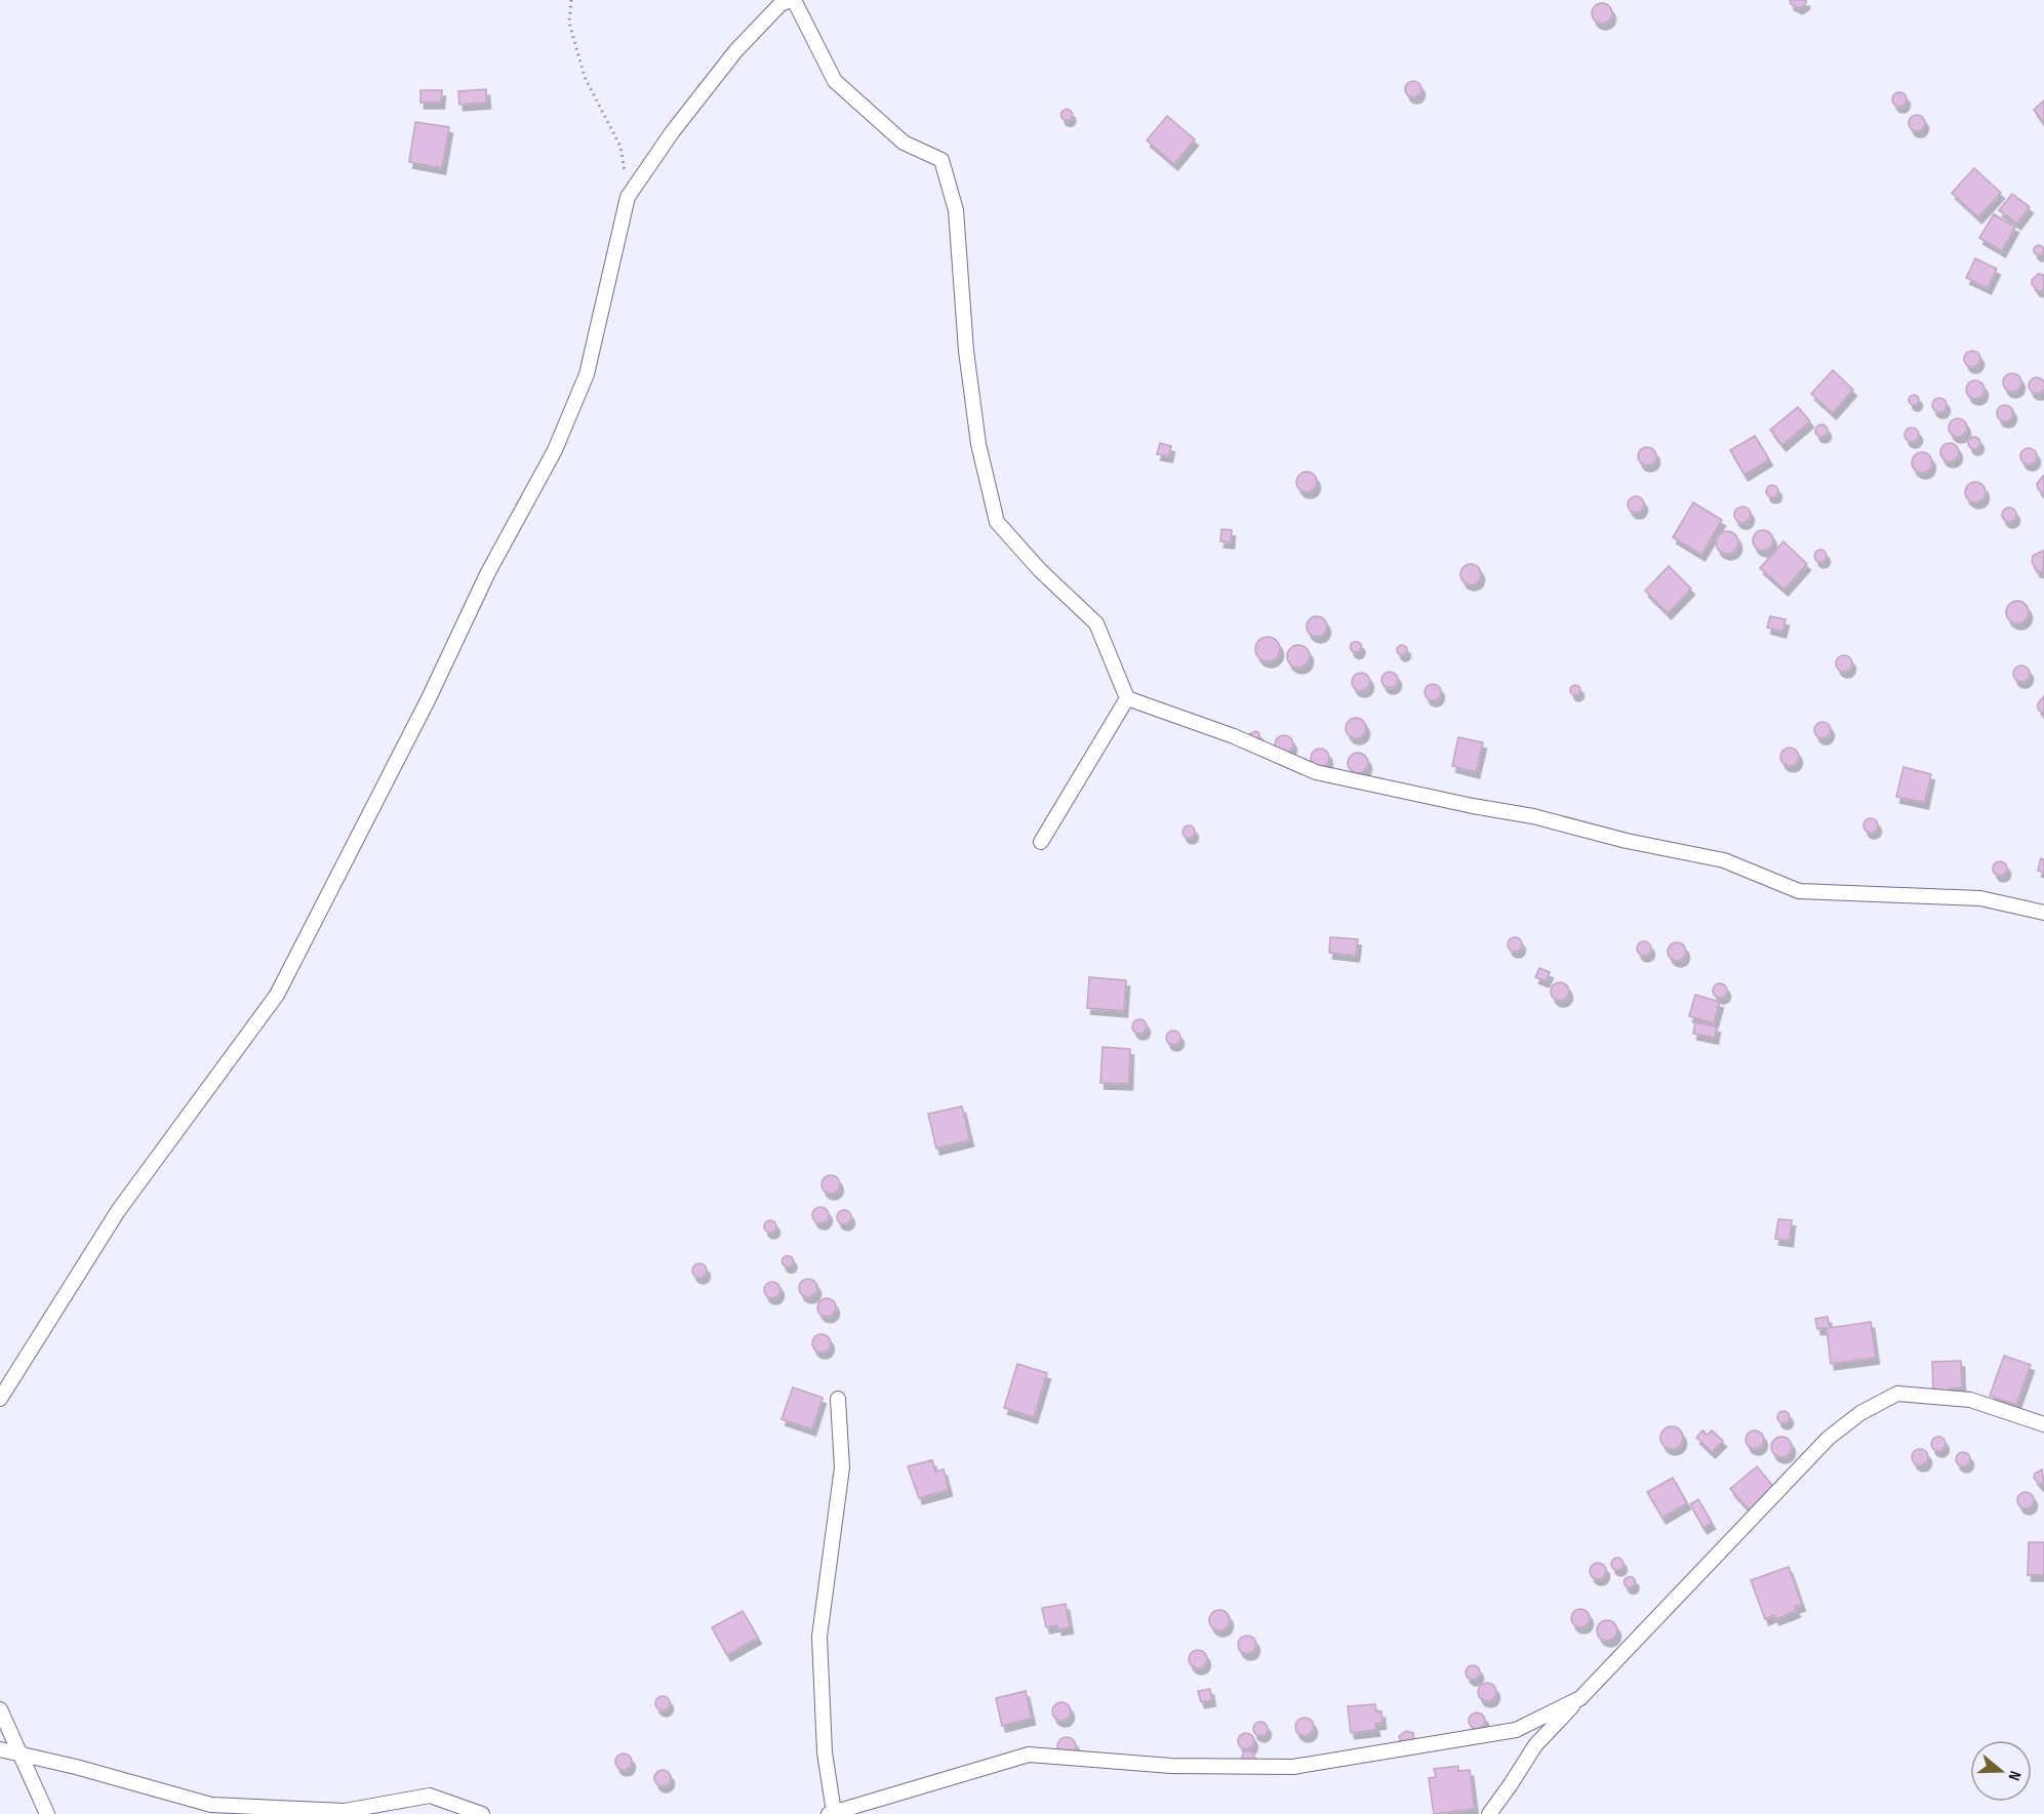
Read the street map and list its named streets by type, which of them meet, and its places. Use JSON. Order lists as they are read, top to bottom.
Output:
{
  "north": "right"
}
